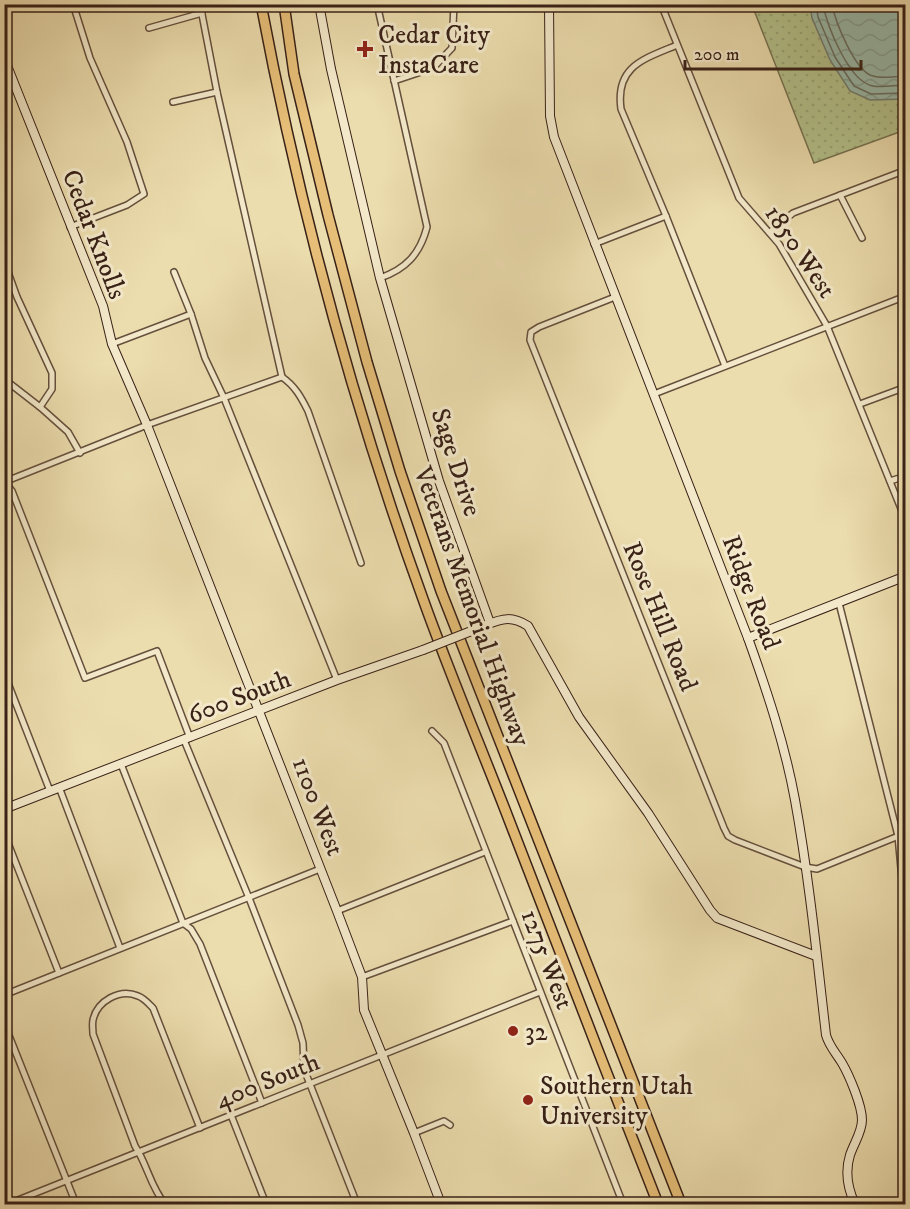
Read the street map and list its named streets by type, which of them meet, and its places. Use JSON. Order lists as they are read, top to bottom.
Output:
{
  "streets": {
    "highway": ["Veterans Memorial Highway"],
    "street": [
      "Cedar Knolls",
      "1850 West",
      "Sage Drive",
      "Ridge Road",
      "Rose Hill Road",
      "600 South",
      "1100 West",
      "1275 West",
      "400 South"
    ]
  },
  "crossings": [
    ["Cedar Knolls", "1100 West"],
    ["Sage Drive", "600 South"],
    ["Ridge Road", "Rose Hill Road"],
    ["600 South", "1100 West"],
    ["1100 West", "400 South"],
    ["1275 West", "400 South"]
  ],
  "places": {
    "health": ["Cedar City InstaCare"],
    "other": ["32", "Southern Utah University"]
  },
  "scale_bar": "200 m"
}
